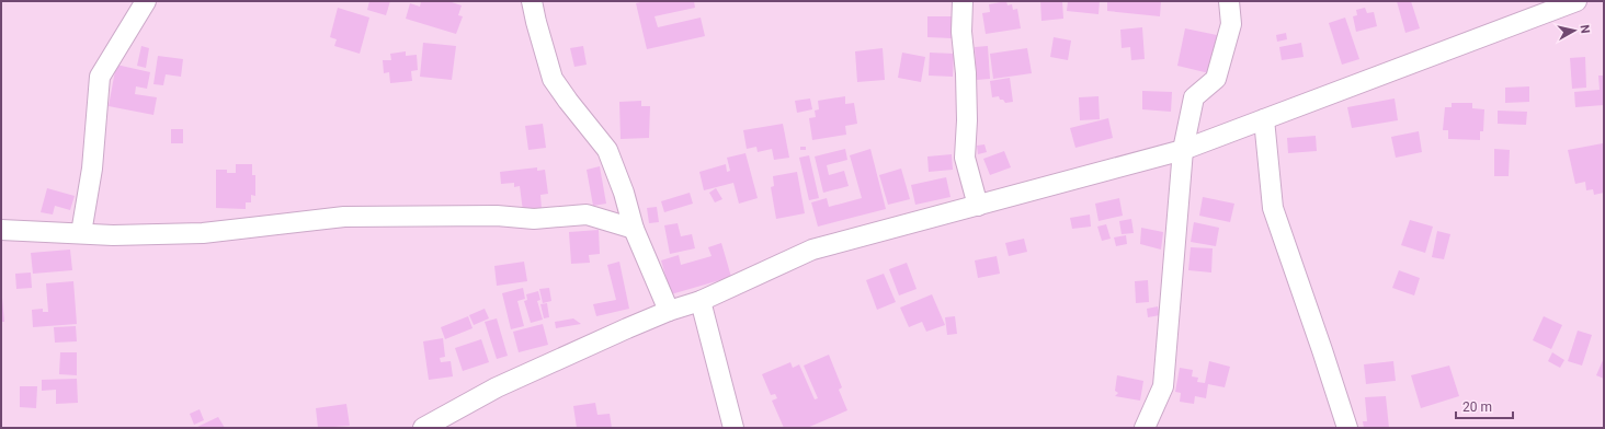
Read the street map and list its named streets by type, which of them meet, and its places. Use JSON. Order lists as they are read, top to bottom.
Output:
{
  "scale_bar": "20 m",
  "north": "right"
}
